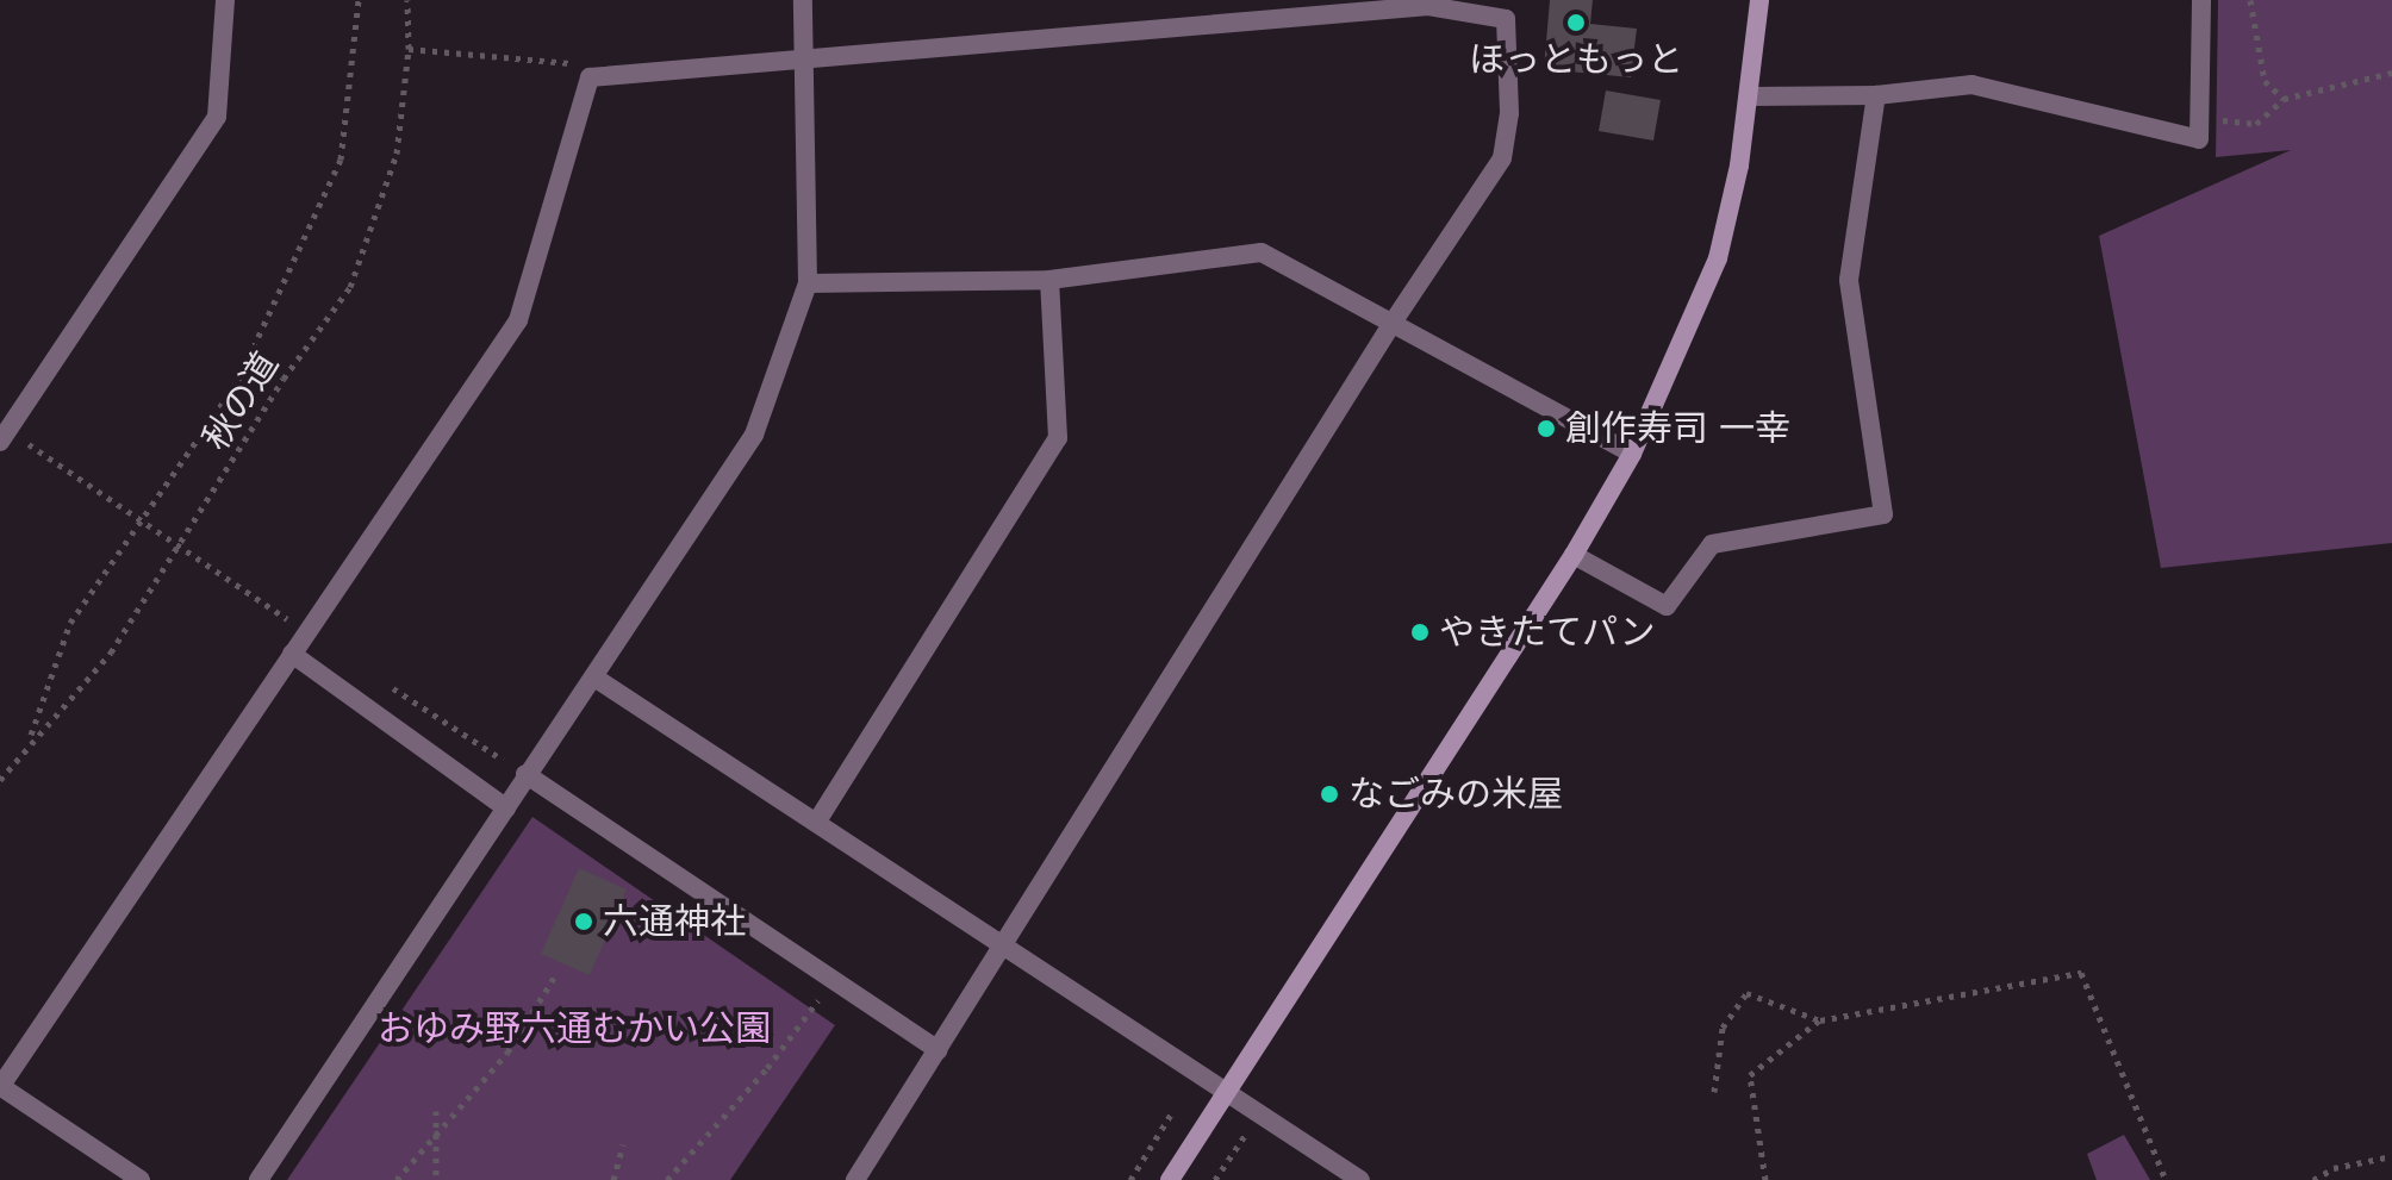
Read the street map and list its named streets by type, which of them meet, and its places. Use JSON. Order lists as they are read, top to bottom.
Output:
{
  "streets": {
    "path": ["秋の道"]
  },
  "parks": ["おゆみ野六通むかい公園"],
  "places": [
    "ほっともっと",
    "創作寿司 一幸",
    "やきたてパン",
    "なごみの米屋",
    "六通神社"
  ]
}
